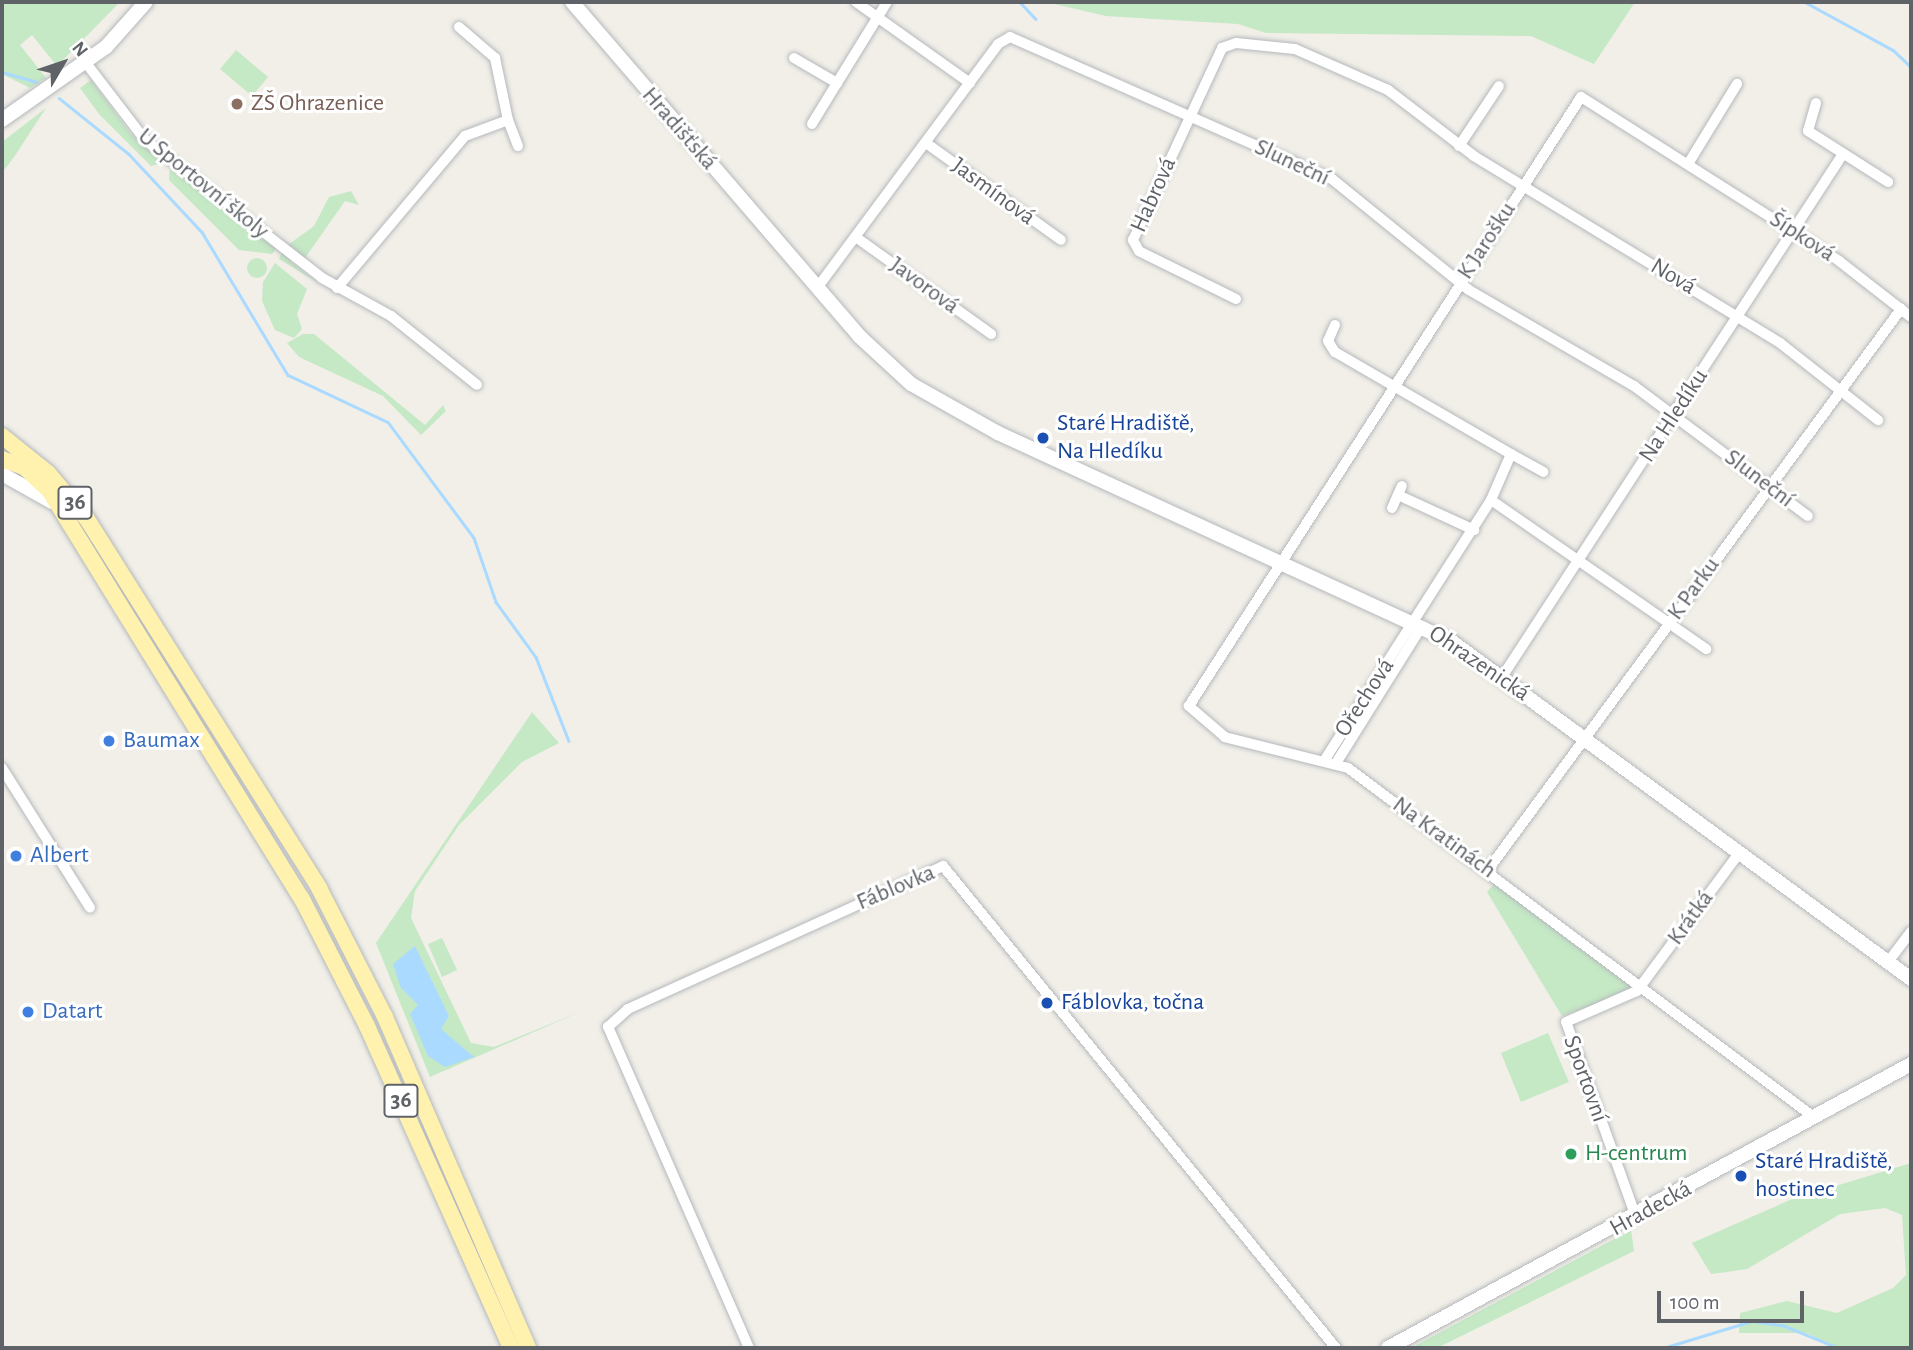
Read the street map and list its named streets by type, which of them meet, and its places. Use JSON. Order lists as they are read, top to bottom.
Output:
{
  "streets": {
    "main road": ["36"],
    "street": [
      "Hradišťská",
      "Sluneční",
      "U Sportovní školy",
      "Jasmínová",
      "Habrová",
      "Šípková",
      "K Jarošku",
      "Nová",
      "Javorová",
      "Na Hledíku",
      "K Parku",
      "Ohrazenická",
      "Ořechová",
      "Na Kratinách",
      "Fáblovka",
      "Krátká",
      "Sportovní",
      "Hradecká"
    ]
  },
  "crossings": [
    ["Hradišťská", "Sluneční"],
    ["Hradišťská", "Ohrazenická"],
    ["Sluneční", "Jasmínová"],
    ["Sluneční", "Habrová"],
    ["Sluneční", "K Jarošku"],
    ["Sluneční", "Nová"],
    ["Sluneční", "Javorová"],
    ["Sluneční", "Na Hledíku"],
    ["Sluneční", "K Parku"],
    ["Sluneční", "Ohrazenická"],
    ["Habrová", "Nová"],
    ["Šípková", "K Jarošku"],
    ["Šípková", "Na Hledíku"],
    ["Šípková", "K Parku"],
    ["K Jarošku", "Nová"],
    ["K Jarošku", "Ohrazenická"],
    ["K Jarošku", "Na Kratinách"],
    ["Nová", "Na Hledíku"],
    ["Nová", "K Parku"],
    ["Na Hledíku", "Ohrazenická"],
    ["K Parku", "Ohrazenická"],
    ["K Parku", "Na Kratinách"],
    ["Ohrazenická", "Ořechová"],
    ["Ohrazenická", "Na Kratinách"],
    ["Ohrazenická", "Krátká"],
    ["Ořechová", "Na Kratinách"],
    ["Na Kratinách", "Krátká"],
    ["Na Kratinách", "Sportovní"],
    ["Na Kratinách", "Hradecká"],
    ["Krátká", "Sportovní"],
    ["Sportovní", "Hradecká"]
  ],
  "places": [
    "ZŠ Ohrazenice",
    "Staré Hradiště, Na Hledíku",
    "Baumax",
    "Albert",
    "Fáblovka, točna",
    "Datart",
    "H-centrum",
    "Staré Hradiště, hostinec"
  ],
  "scale_bar": "100 m",
  "north": "top right"
}
